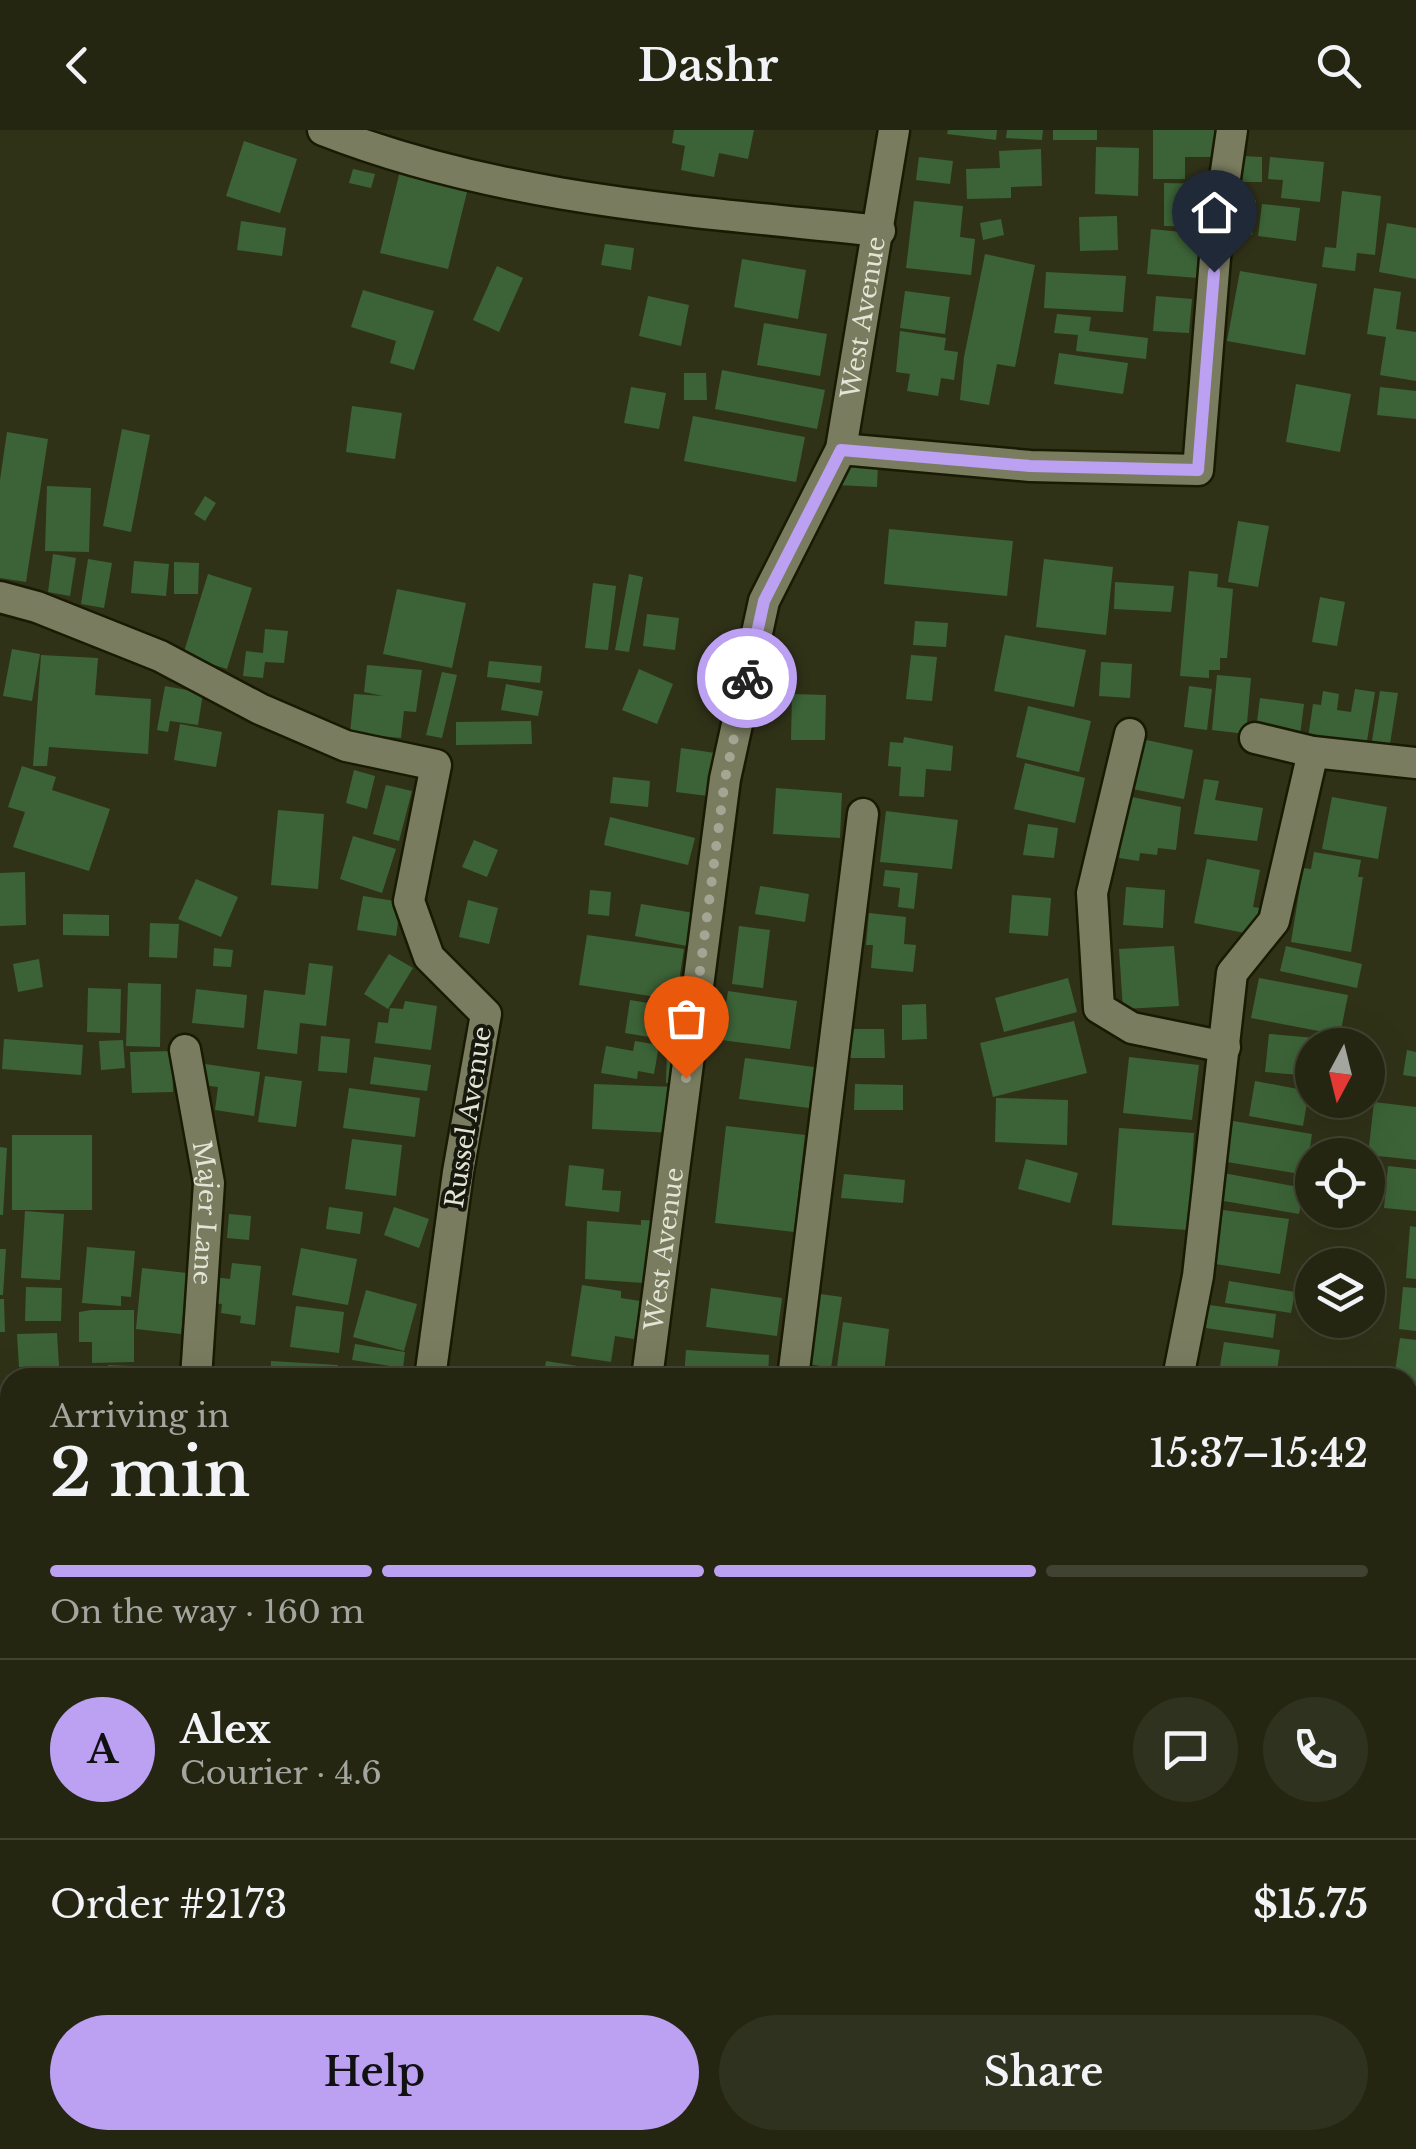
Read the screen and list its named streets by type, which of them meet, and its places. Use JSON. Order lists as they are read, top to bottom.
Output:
{
  "streets": {
    "street": ["West Avenue", "Russel Avenue", "Majer Lane"]
  },
  "north": "bottom",
  "page": {
    "header": "Dashr",
    "heading": ["2 min", "Arriving in", "15:37–15:42"],
    "panel": [
      "Alex",
      "Courier · 4.6",
      "Order #2173",
      "$15.75"
    ],
    "bar": "On the way · 160 m",
    "round": "A",
    "buttons": ["Help", "Share"]
  }
}
